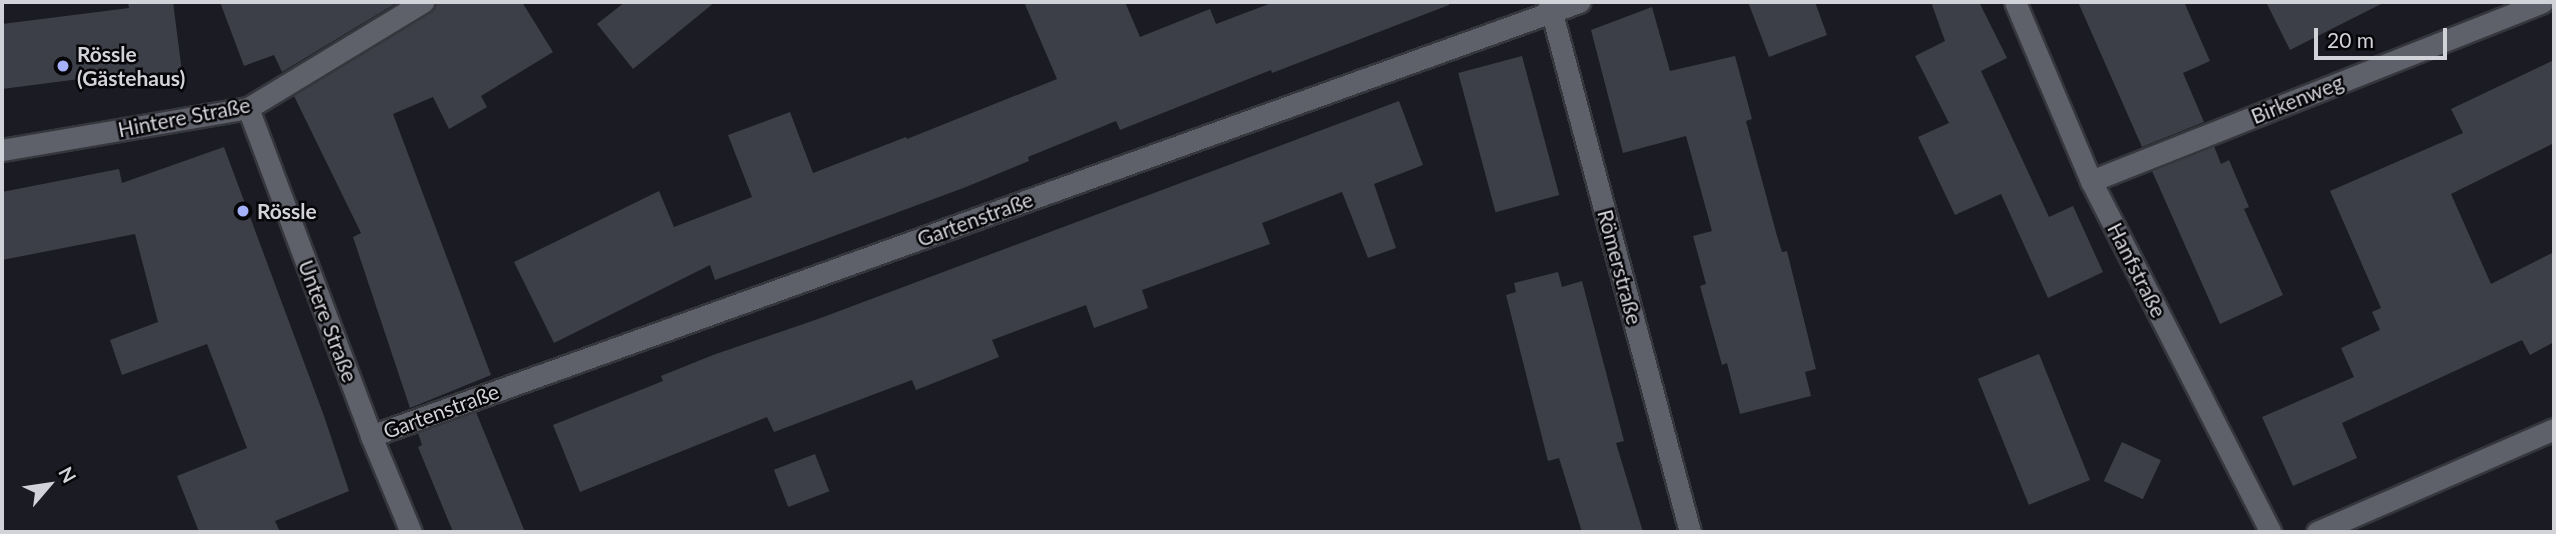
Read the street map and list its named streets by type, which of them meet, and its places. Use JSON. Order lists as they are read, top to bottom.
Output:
{
  "streets": {
    "street": [
      "Birkenweg",
      "Hintere Straße",
      "Gartenstraße",
      "Römerstraße",
      "Hanfstraße",
      "Untere Straße"
    ]
  },
  "crossings": [
    ["Birkenweg", "Hanfstraße"],
    ["Hintere Straße", "Untere Straße"],
    ["Gartenstraße", "Römerstraße"],
    ["Gartenstraße", "Untere Straße"]
  ],
  "places": ["Rössle (Gästehaus)", "Rössle"],
  "scale_bar": "20 m",
  "north": "top right"
}
